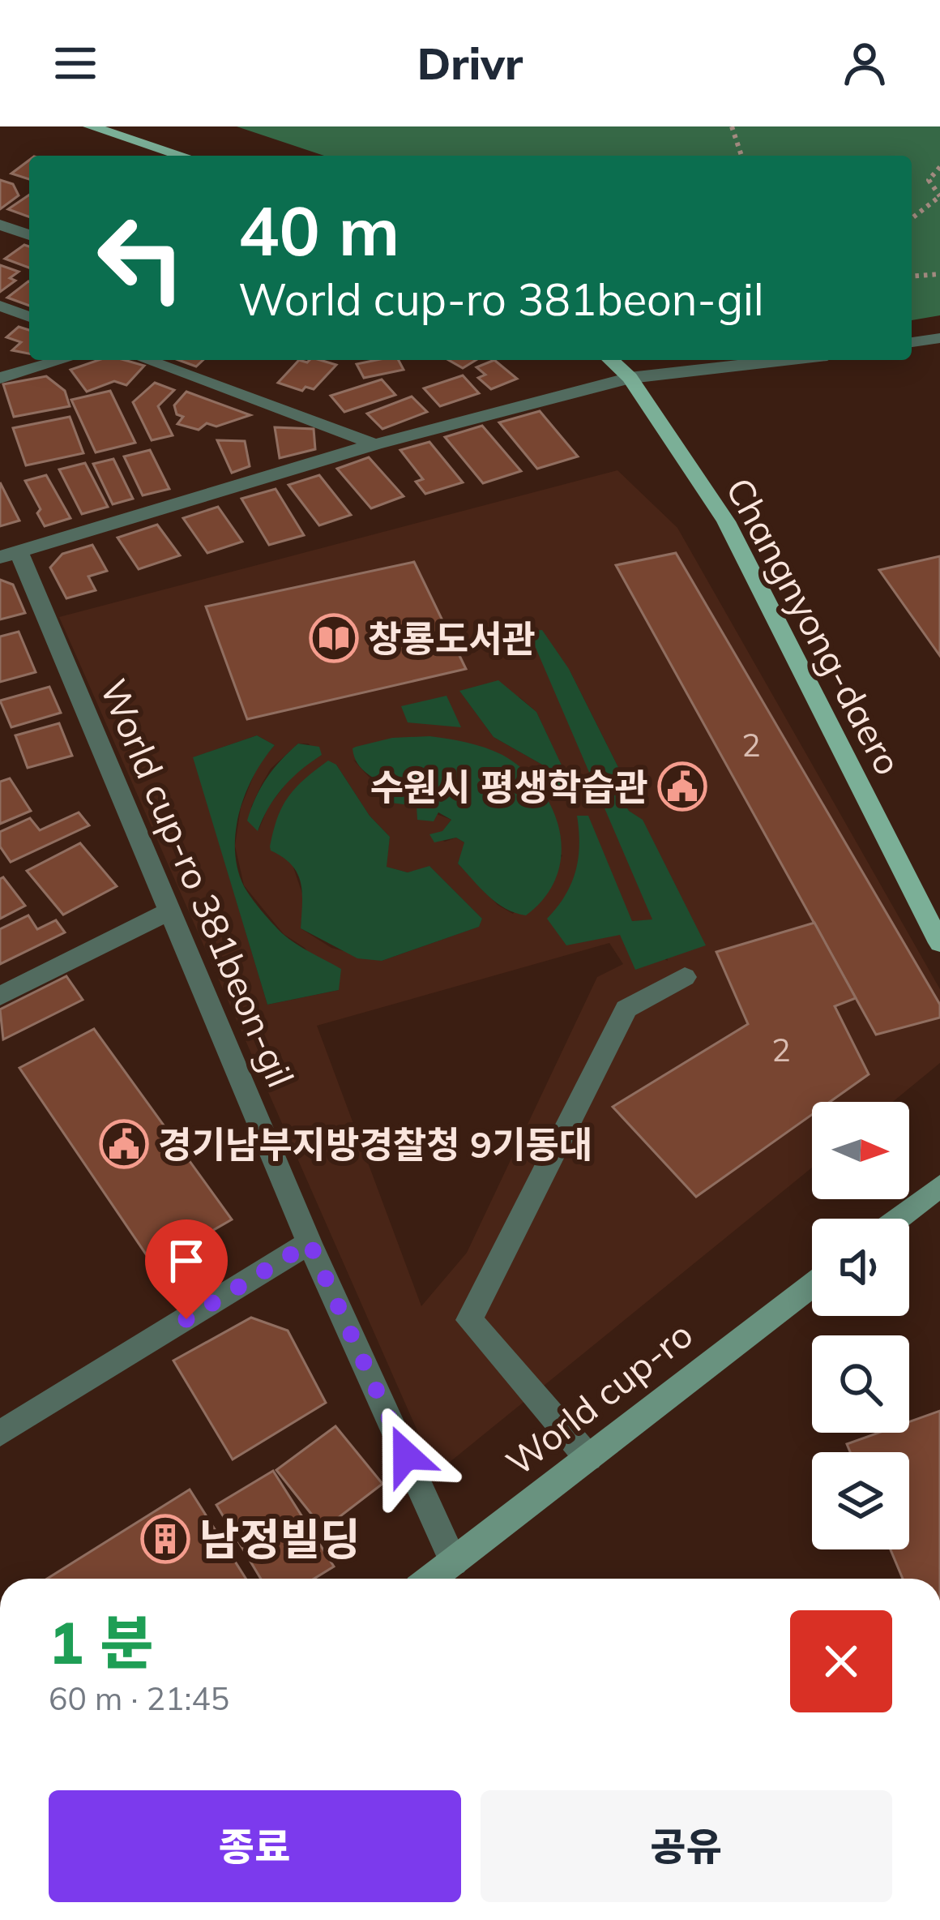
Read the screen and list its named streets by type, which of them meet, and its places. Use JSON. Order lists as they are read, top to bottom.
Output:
{
  "streets": {
    "main road": ["Changnyong-daero"],
    "street": ["World cup-ro 381beon-gil", "World cup-ro"]
  },
  "crossings": [
    ["World cup-ro 381beon-gil", "World cup-ro"]
  ],
  "places": {
    "library": ["창룡도서관"],
    "public building": ["수원시 평생학습관", "경기남부지방경찰청 9기동대"],
    "building": ["남정빌딩"]
  },
  "house_numbers": ["2", "2"],
  "north": "right",
  "page": {
    "header": "Drivr",
    "turn": ["40 m", "World cup-ro 381beon-gil"],
    "heading": ["1 분", "60 m · 21:45"],
    "buttons": ["종료", "공유"]
  }
}
